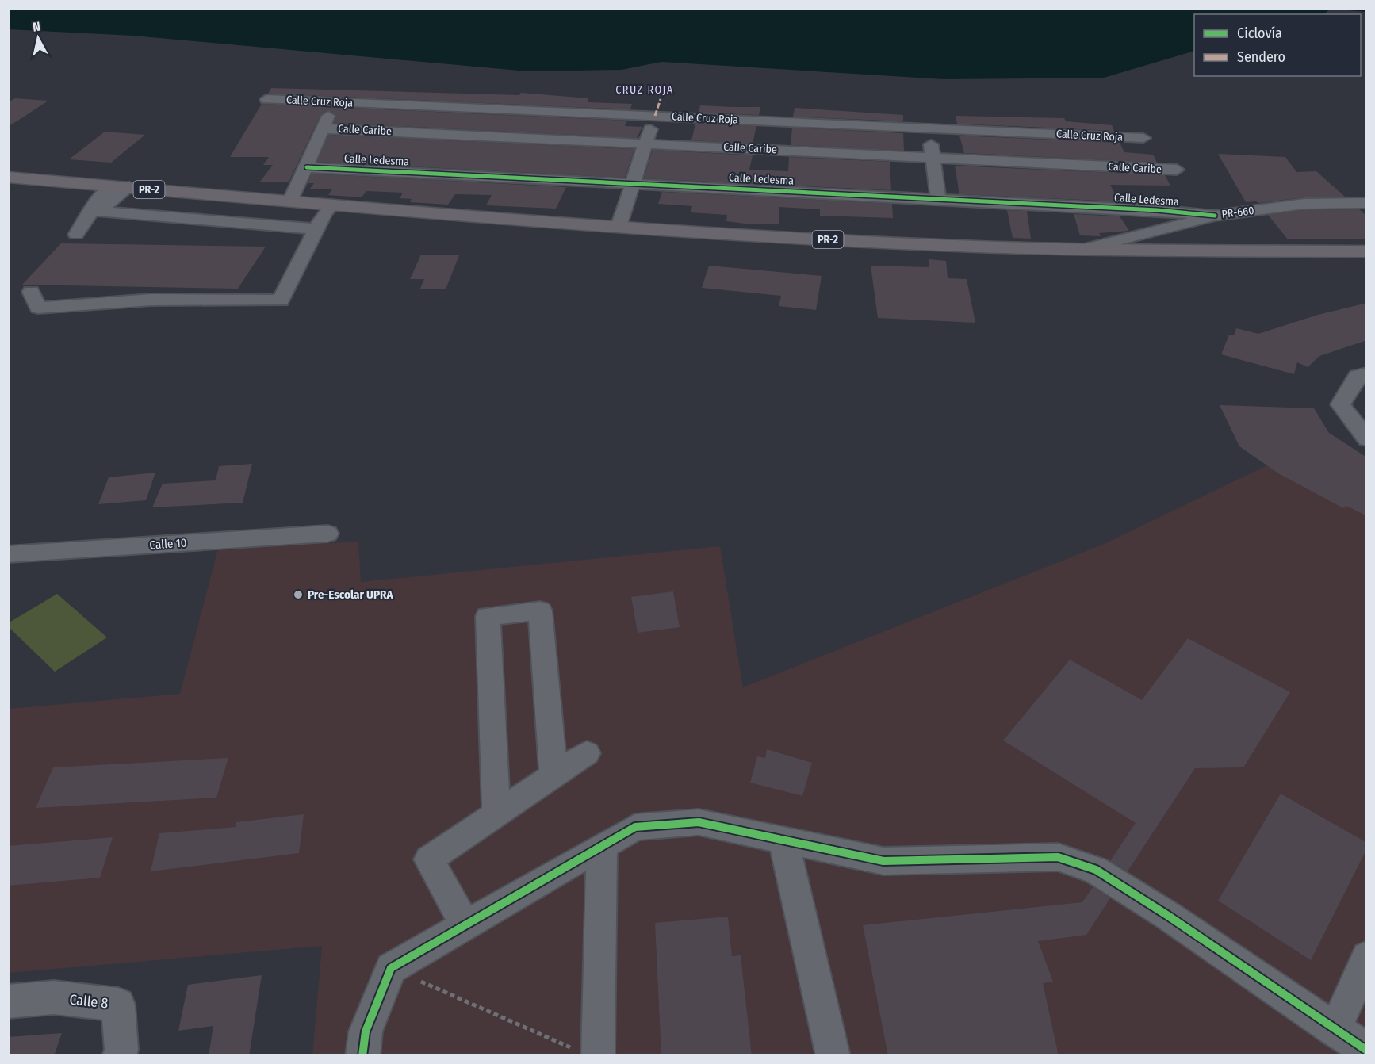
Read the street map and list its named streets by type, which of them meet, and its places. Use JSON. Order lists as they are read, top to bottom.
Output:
{
  "streets": {
    "main road": ["PR-2"],
    "street": [
      "Calle Cruz Roja",
      "Calle Caribe",
      "Calle Ledesma",
      "PR-660",
      "Calle 10",
      "Calle 8"
    ]
  },
  "crossings": [
    ["Calle Ledesma", "PR-660"],
    ["PR-2", "PR-660"]
  ],
  "districts": ["CRUZ ROJA"],
  "places": ["Pre-Escolar UPRA"],
  "legend": ["Ciclovía", "Sendero"],
  "north": "top"
}
